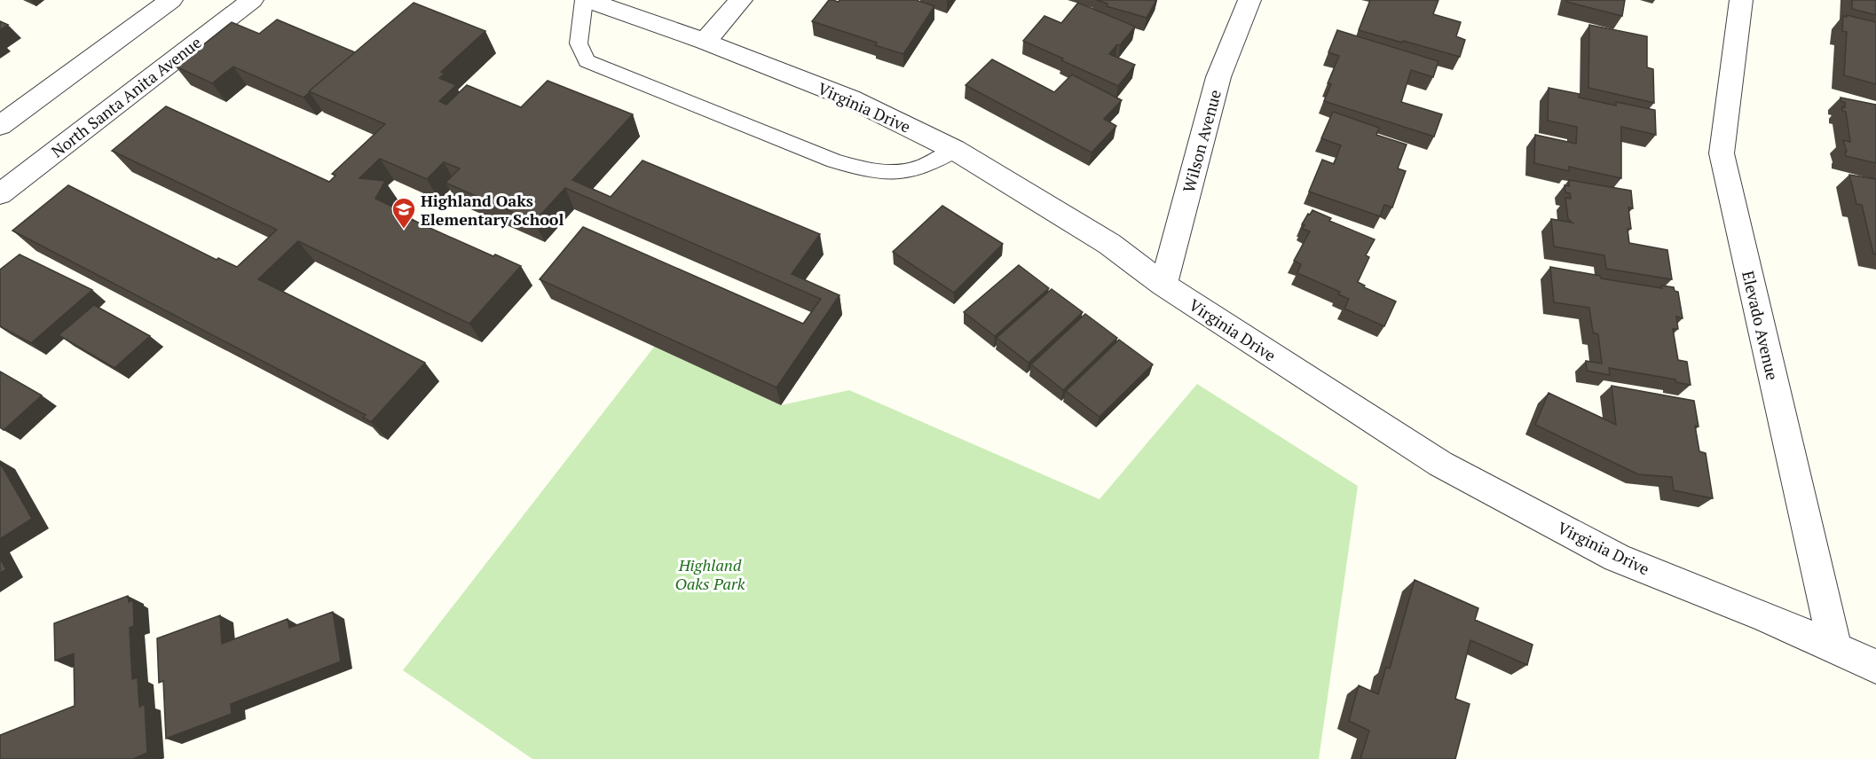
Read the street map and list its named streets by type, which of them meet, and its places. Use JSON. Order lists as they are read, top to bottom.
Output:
{
  "streets": {
    "street": [
      "North Santa Anita Avenue",
      "Virginia Drive",
      "Wilson Avenue",
      "Elevado Avenue"
    ]
  },
  "crossings": [
    ["Virginia Drive", "Wilson Avenue"],
    ["Virginia Drive", "Elevado Avenue"]
  ],
  "parks": ["Highland Oaks Park"],
  "places": {
    "school or university": ["Highland Oaks Elementary School"]
  }
}
